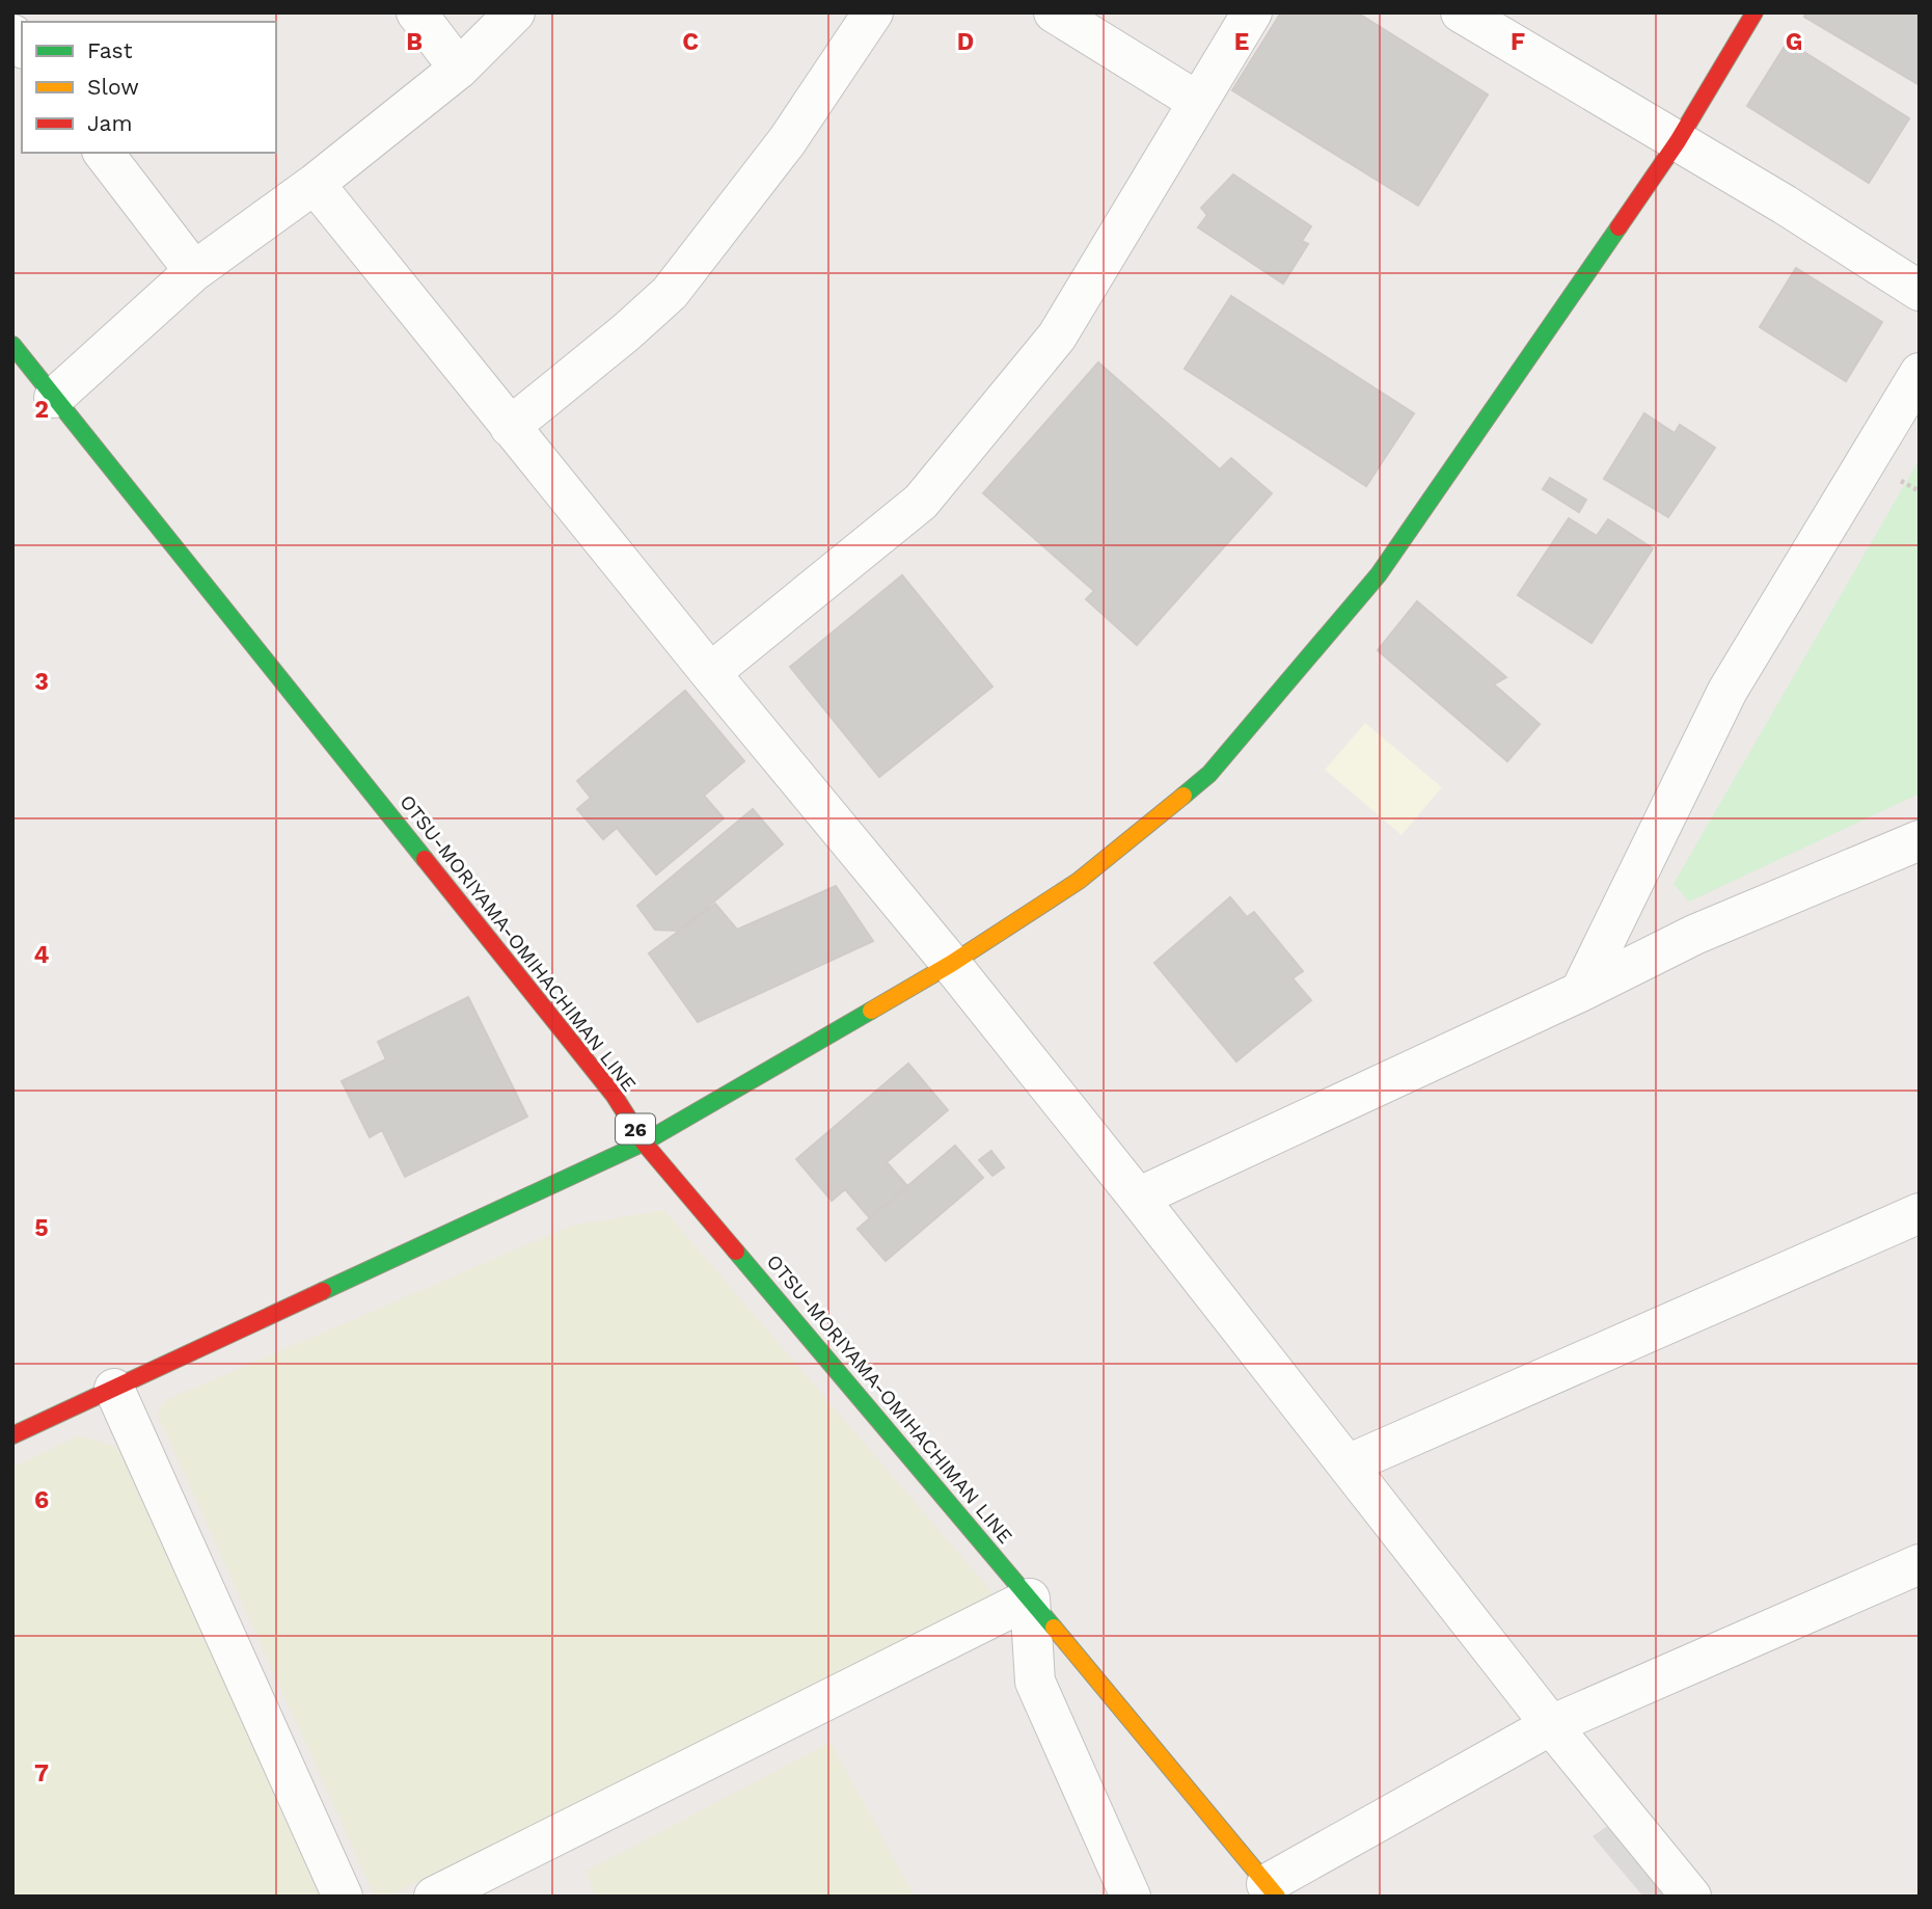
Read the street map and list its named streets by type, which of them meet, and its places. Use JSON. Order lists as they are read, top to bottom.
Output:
{
  "streets": {
    "street": ["OTSU-MORIYAMA-OMIHACHIMAN LINE", "26"]
  },
  "legend": ["Fast", "Slow", "Jam"],
  "grid": {
    "columns": [
      "B",
      "C",
      "D",
      "E",
      "F",
      "G"
    ],
    "rows": [
      "2",
      "3",
      "4",
      "5",
      "6",
      "7"
    ]
  }
}
